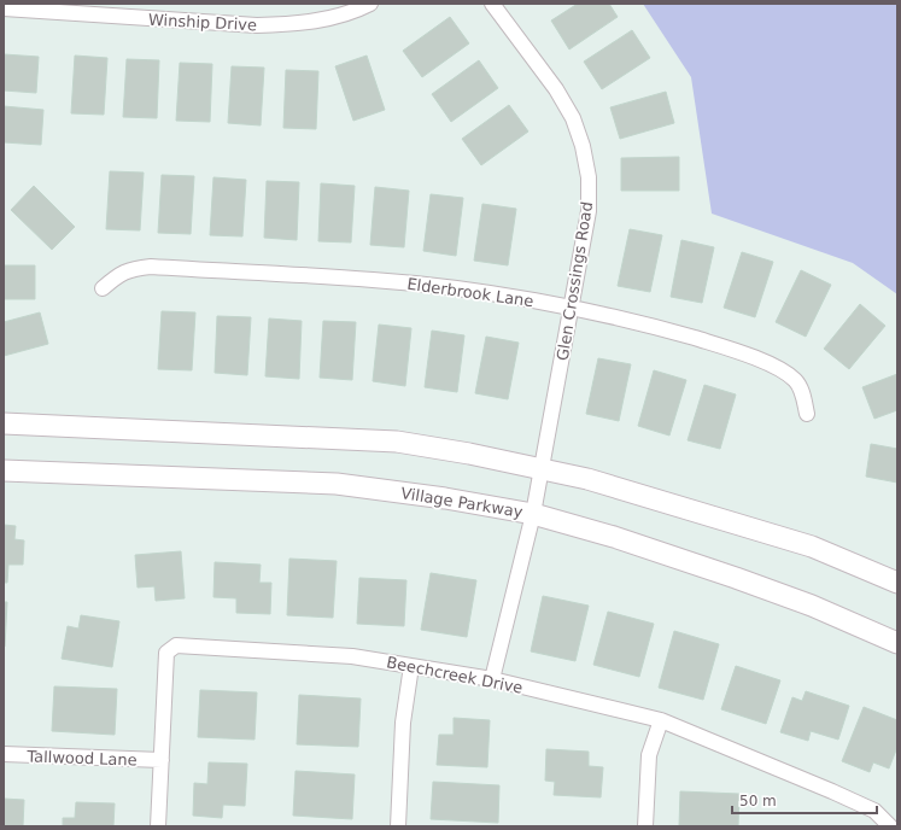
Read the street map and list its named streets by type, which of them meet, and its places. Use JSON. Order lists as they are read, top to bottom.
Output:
{
  "streets": {
    "main road": ["Village Parkway"],
    "street": [
      "Winship Drive",
      "Glen Crossings Road",
      "Elderbrook Lane",
      "Beechcreek Drive",
      "Tallwood Lane"
    ]
  },
  "crossings": [
    ["Glen Crossings Road", "Elderbrook Lane"],
    ["Glen Crossings Road", "Village Parkway"],
    ["Glen Crossings Road", "Beechcreek Drive"],
    ["Beechcreek Drive", "Tallwood Lane"]
  ],
  "scale_bar": "50 m"
}
